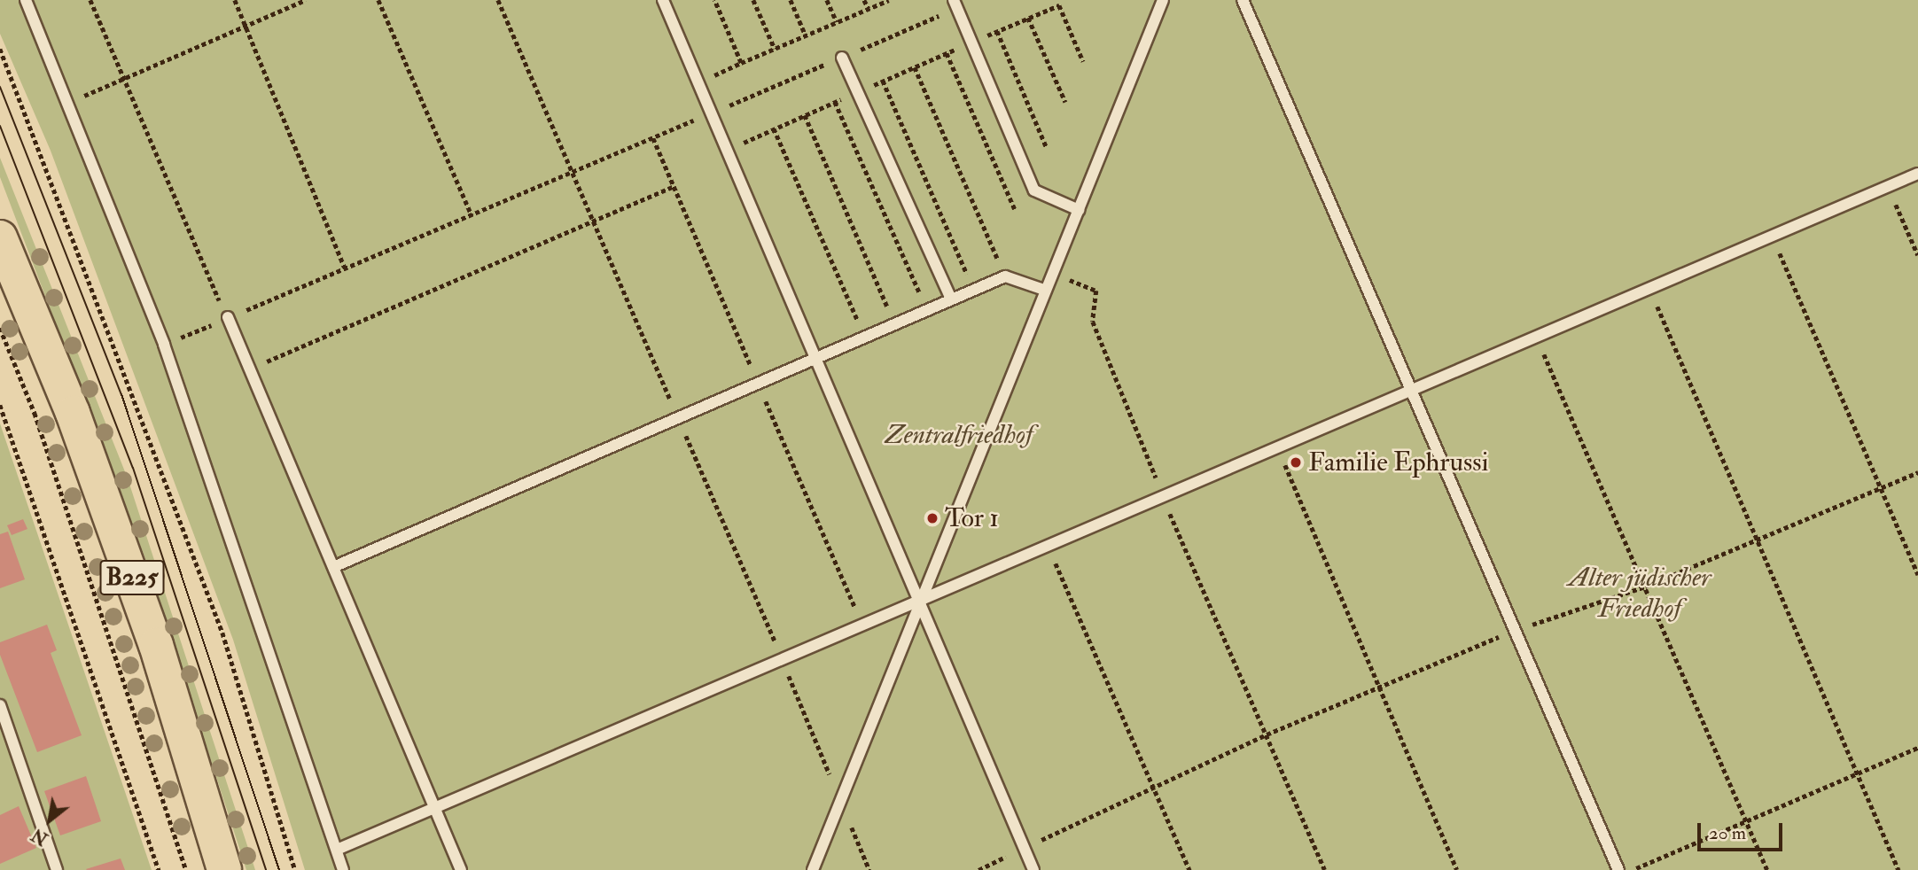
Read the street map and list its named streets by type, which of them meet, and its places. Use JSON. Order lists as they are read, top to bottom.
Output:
{
  "streets": {
    "main road": ["B225"]
  },
  "parks": ["Zentralfriedhof", "Alter jüdischer Friedhof"],
  "places": ["Familie Ephrussi", "Tor 1"],
  "scale_bar": "20 m",
  "north": "bottom left"
}
